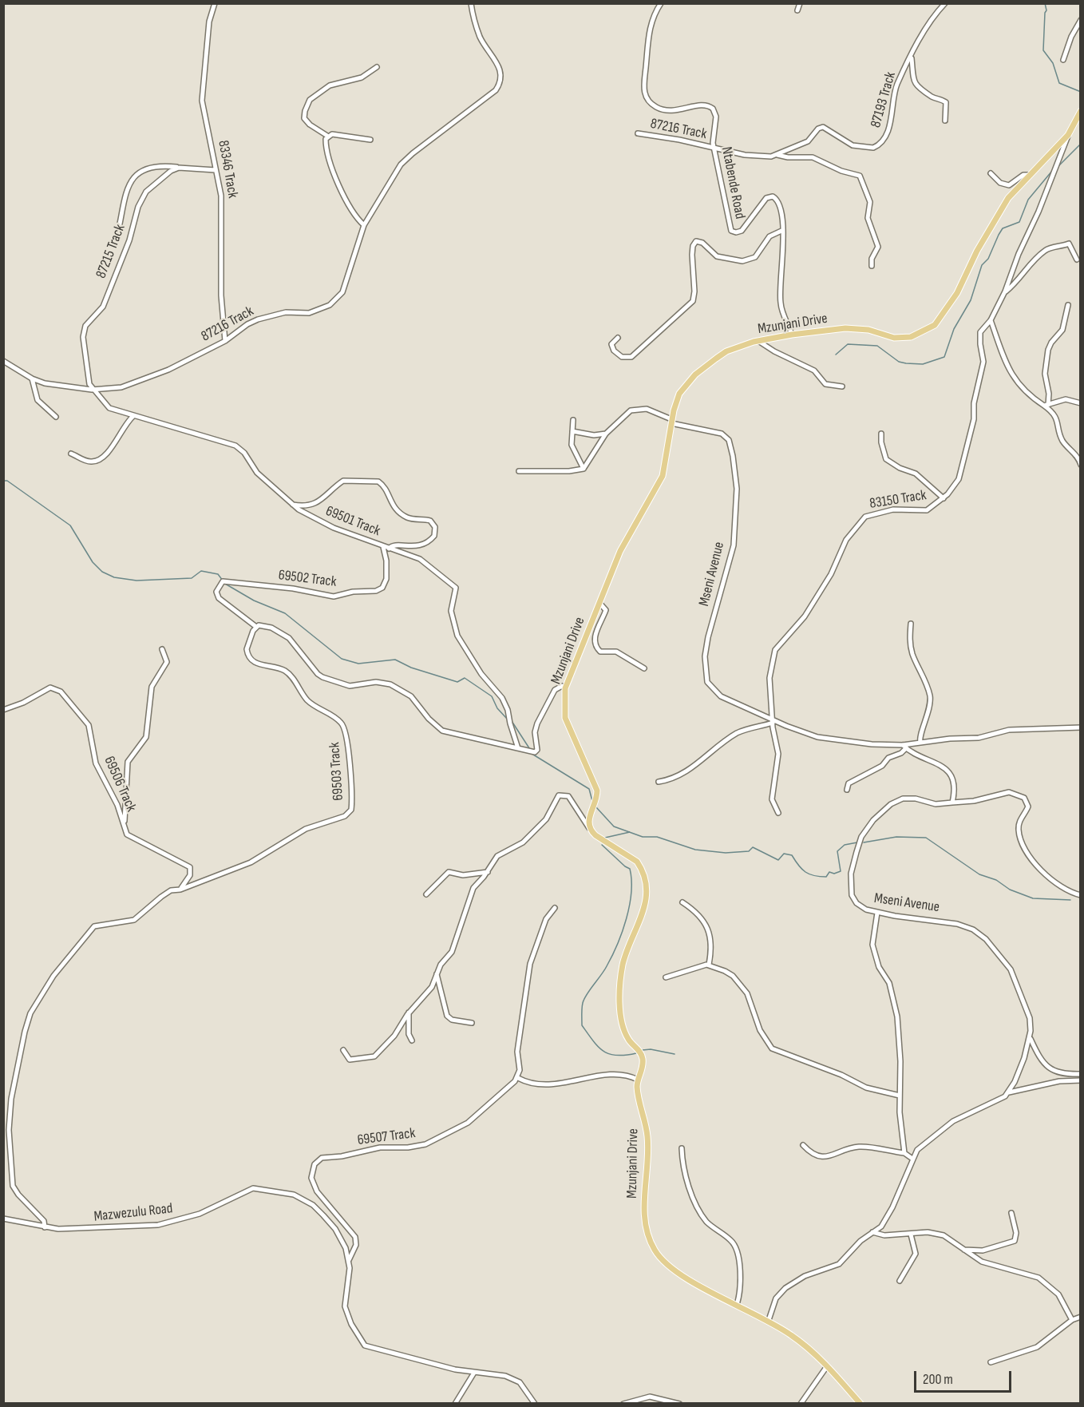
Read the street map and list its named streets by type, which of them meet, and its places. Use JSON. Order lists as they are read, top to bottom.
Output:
{
  "streets": {
    "main road": ["Mzunjani Drive"],
    "street": [
      "87193 Track",
      "87216 Track",
      "83346 Track",
      "Ntabende Road",
      "87215 Track",
      "83150 Track",
      "69501 Track",
      "Mseni Avenue",
      "69502 Track",
      "69503 Track",
      "69506 Track",
      "69507 Track",
      "Mazwezulu Road"
    ]
  },
  "crossings": [
    ["87193 Track", "87216 Track"],
    ["87193 Track", "Ntabende Road"],
    ["87216 Track", "83346 Track"],
    ["87216 Track", "Ntabende Road"],
    ["87216 Track", "87215 Track"],
    ["87216 Track", "69501 Track"],
    ["Ntabende Road", "Mzunjani Drive"],
    ["87215 Track", "69501 Track"],
    ["Mzunjani Drive", "Mseni Avenue"],
    ["83150 Track", "Mseni Avenue"],
    ["69501 Track", "69502 Track"],
    ["69502 Track", "69503 Track"],
    ["69503 Track", "69506 Track"],
    ["69503 Track", "Mazwezulu Road"],
    ["69507 Track", "Mazwezulu Road"]
  ],
  "scale_bar": "200 m"
}
